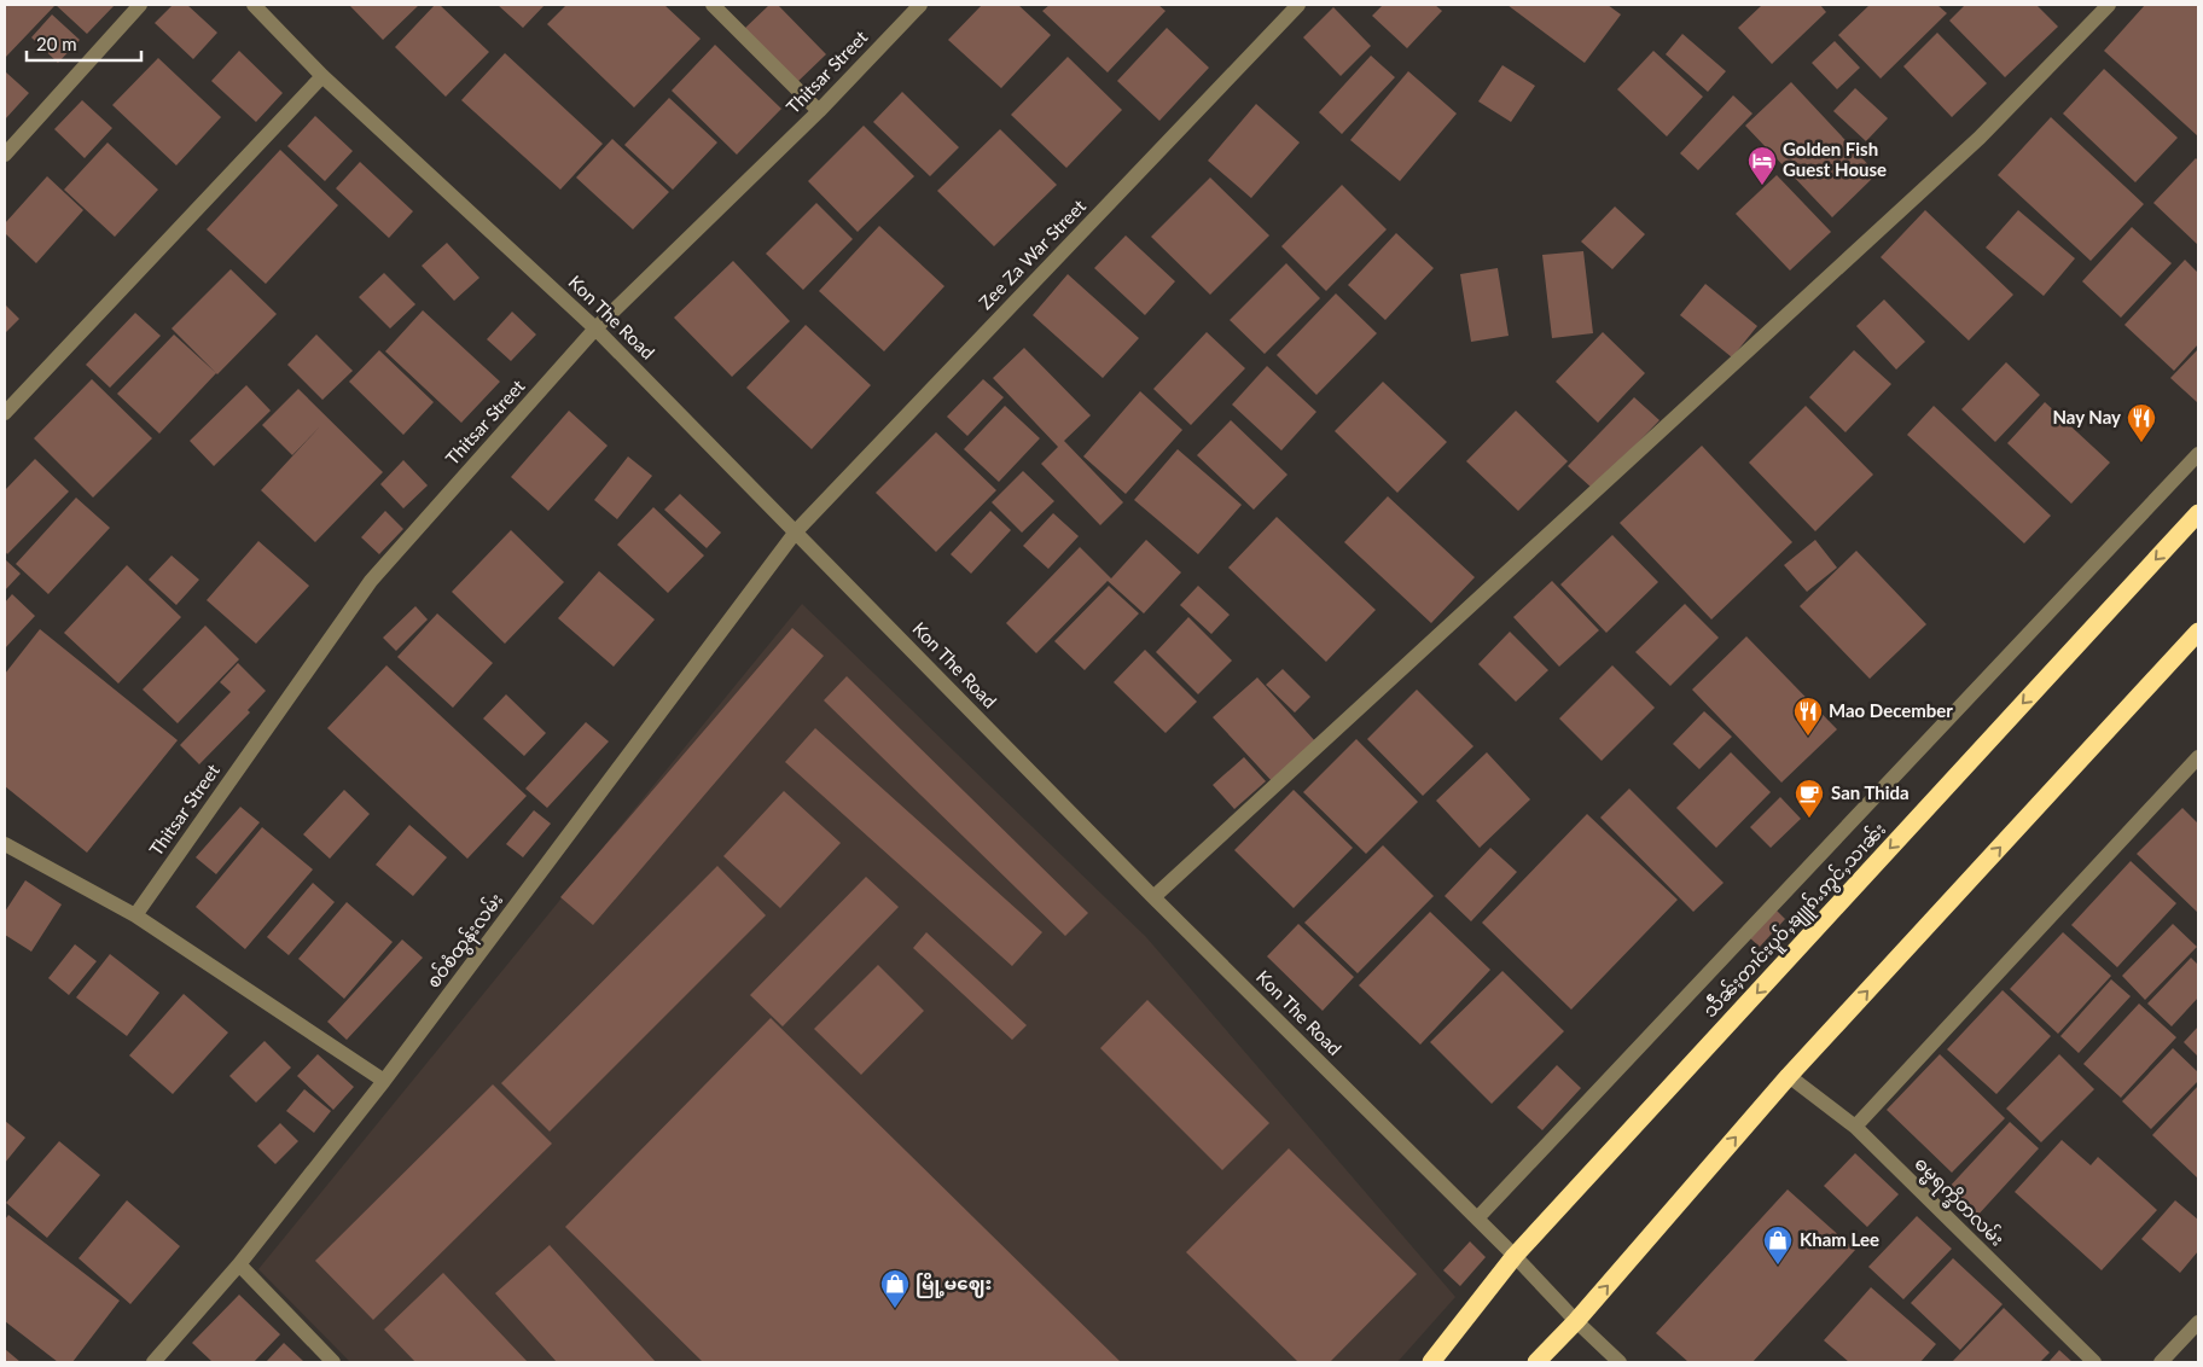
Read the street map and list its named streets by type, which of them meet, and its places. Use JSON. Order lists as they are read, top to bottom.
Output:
{
  "streets": {
    "highway": ["သဵႅၼ်ႈတၢင်းပူဝ်ႇၶျူၵ်ႉဢွင်ႇသၢၼ်း"],
    "street": [
      "Thitsar Street",
      "Zee Za War Street",
      "Kon The Road",
      "စဝ်စံထွန်းလမ်း",
      "ဓမ္မရက္ခိတလမ်း"
    ]
  },
  "crossings": [
    ["Thitsar Street", "Kon The Road"],
    ["Zee Za War Street", "Kon The Road"],
    ["Zee Za War Street", "စဝ်စံထွန်းလမ်း"],
    ["Kon The Road", "သဵႅၼ်ႈတၢင်းပူဝ်ႇၶျူၵ်ႉဢွင်ႇသၢၼ်း"],
    ["Kon The Road", "စဝ်စံထွန်းလမ်း"]
  ],
  "places": {
    "hotel": ["Golden Fish Guest House"],
    "restaurant": ["Nay Nay", "Mao December"],
    "cafe": ["San Thida"],
    "shop": ["Kham Lee", "မြို့မဈေး"]
  },
  "scale_bar": "20 m"
}
